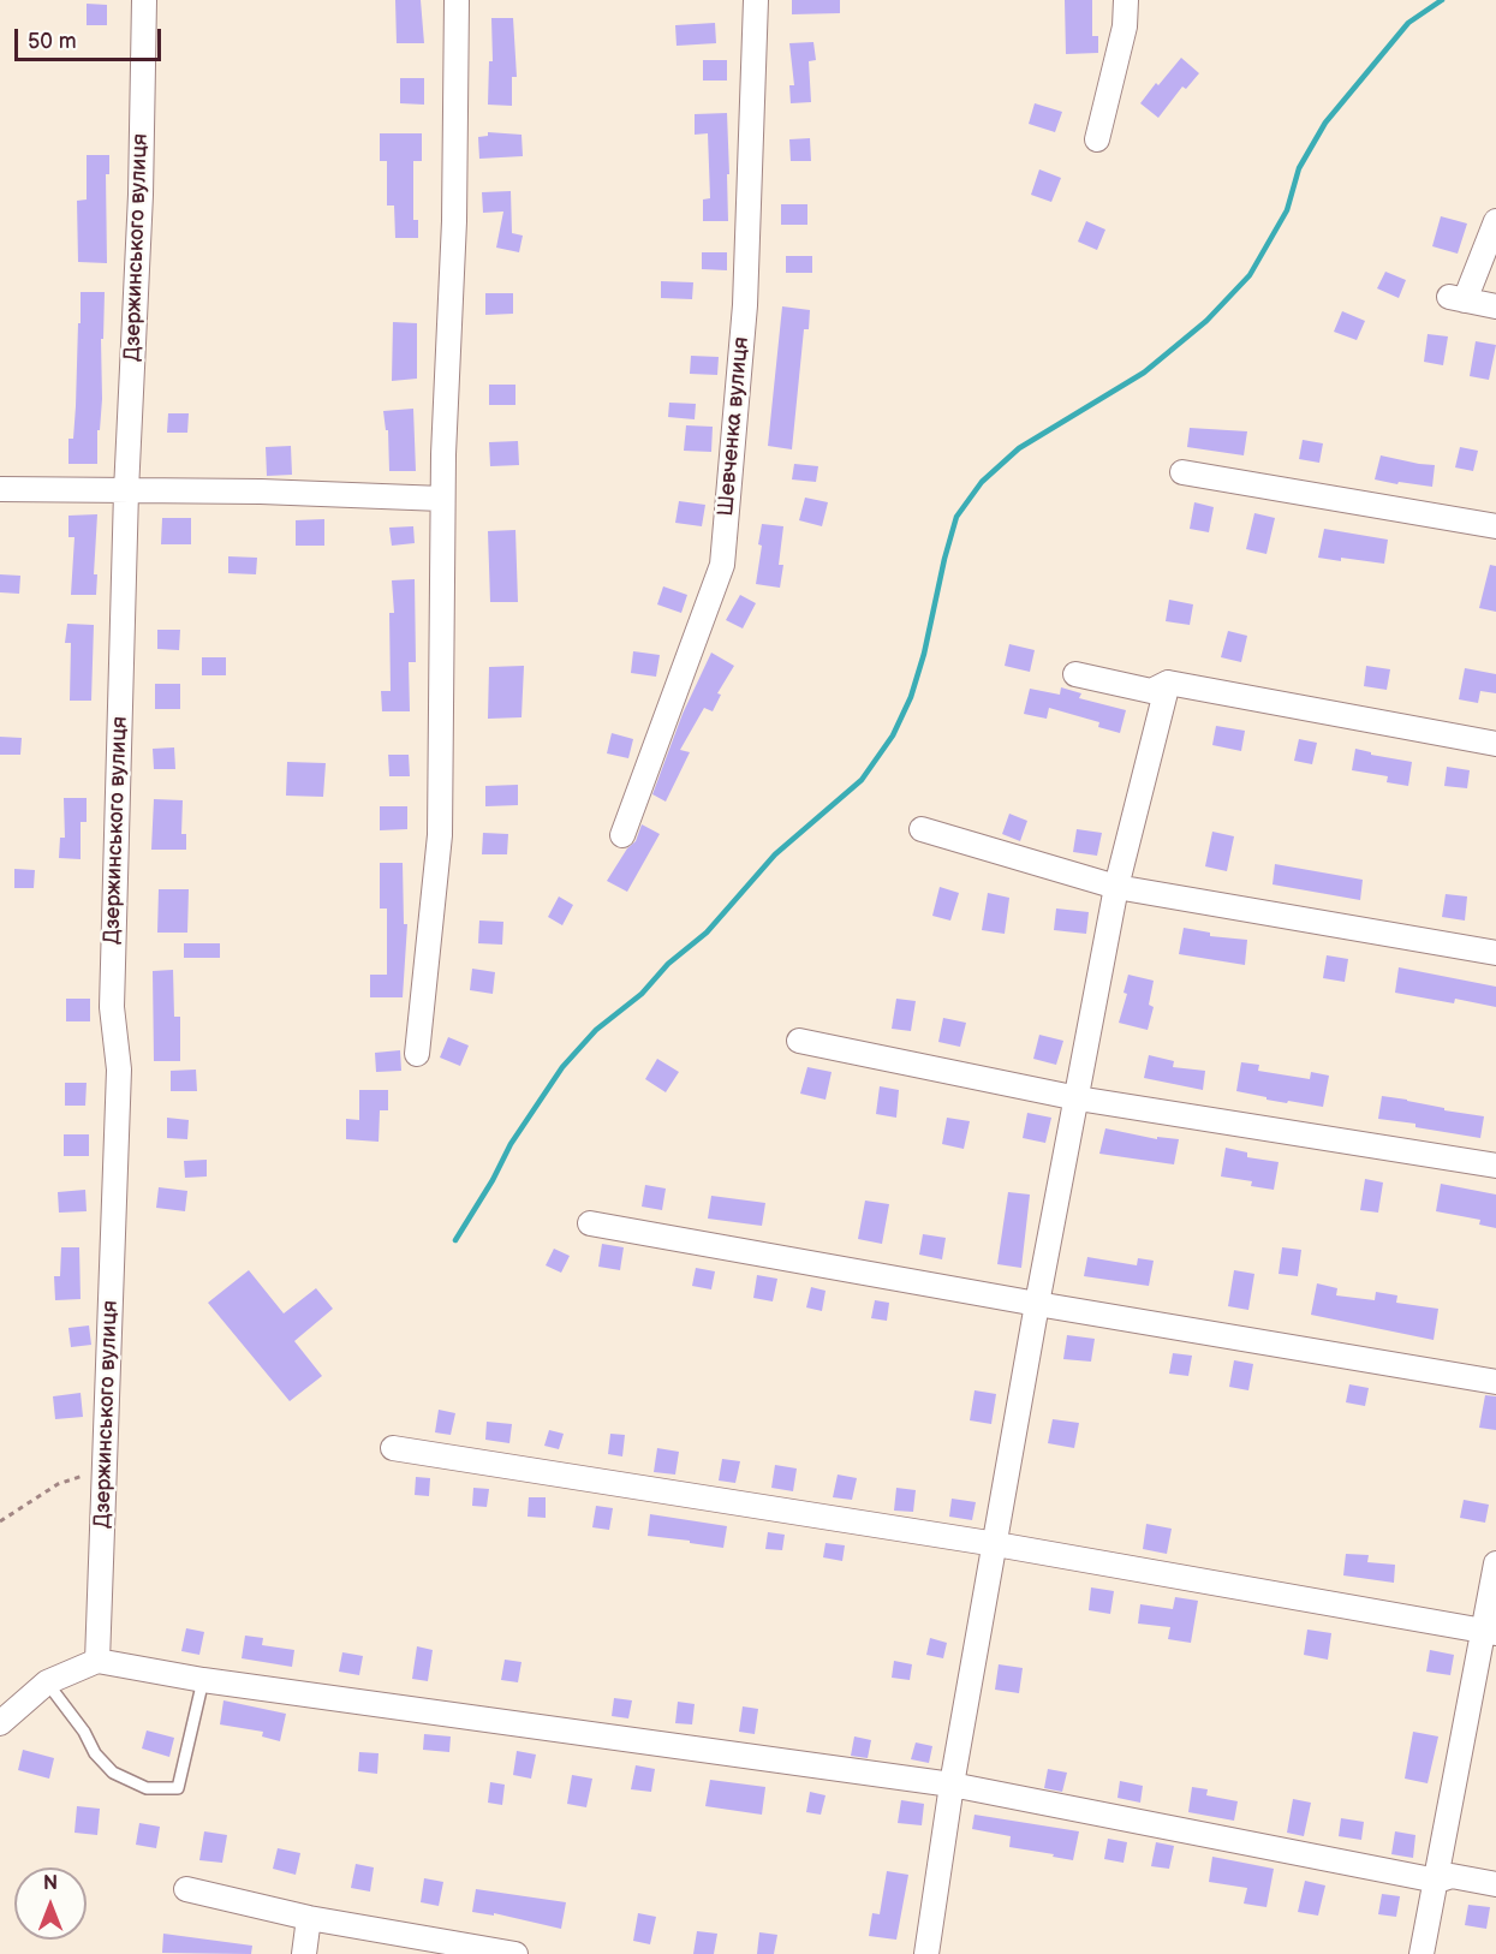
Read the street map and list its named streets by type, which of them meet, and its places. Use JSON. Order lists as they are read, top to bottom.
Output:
{
  "streets": {
    "street": ["Дзержинського вулиця", "Шевченка вулиця"]
  },
  "scale_bar": "50 m",
  "north": "top"
}
